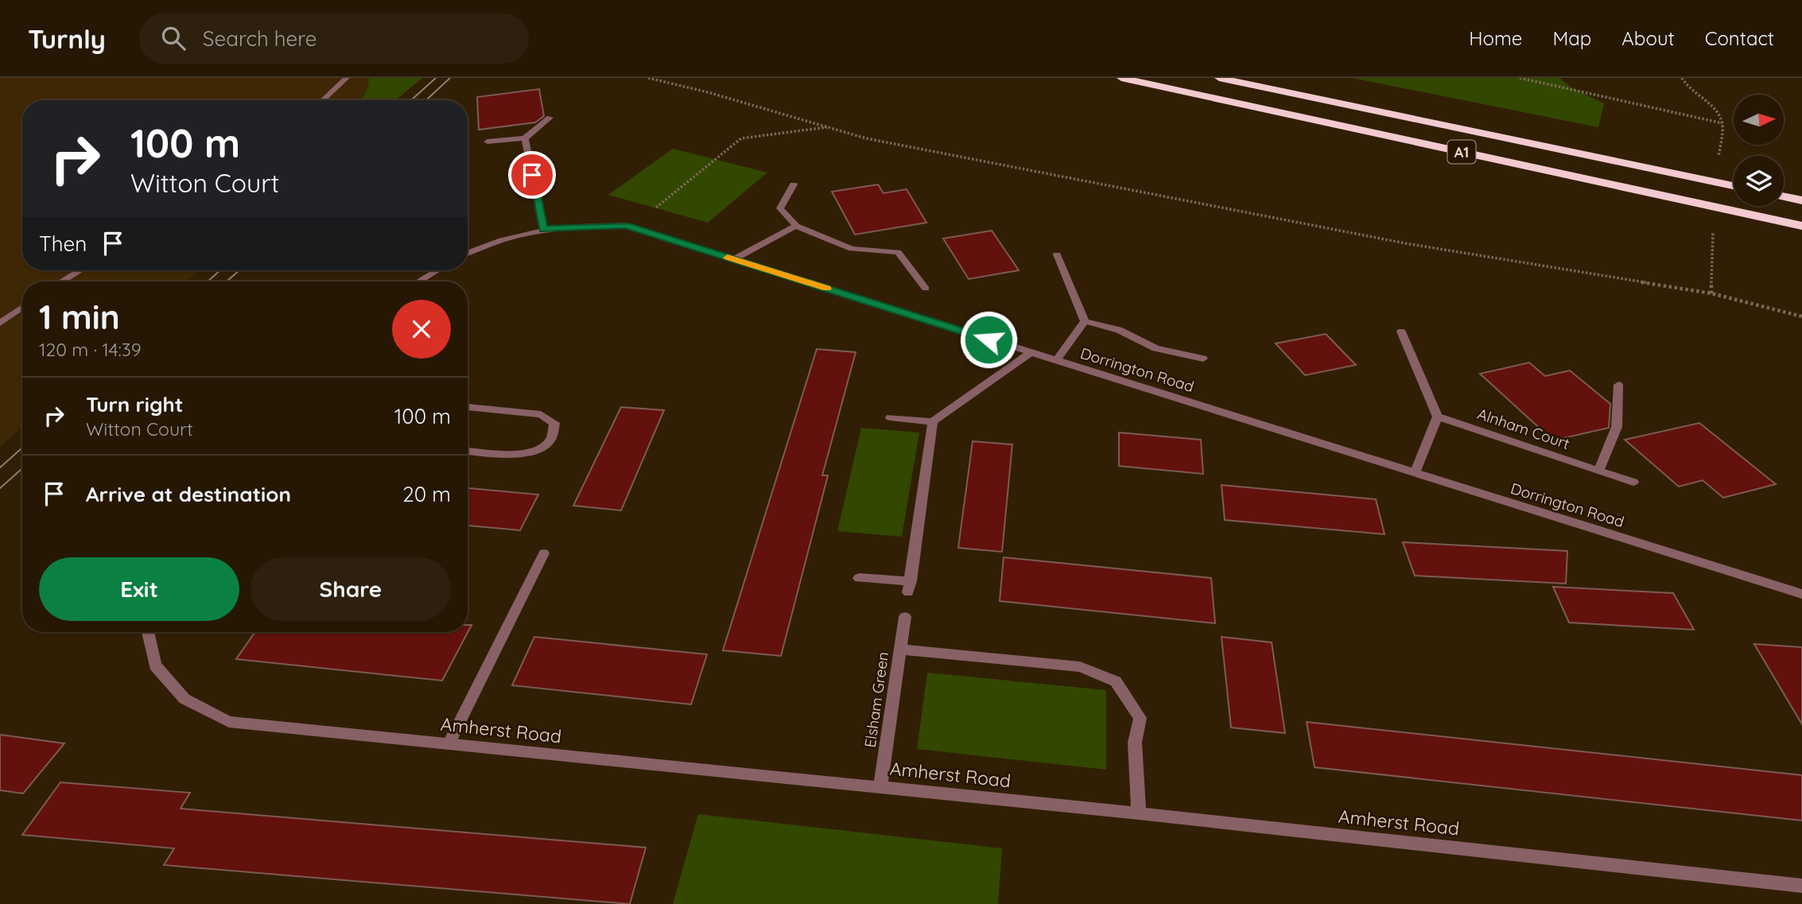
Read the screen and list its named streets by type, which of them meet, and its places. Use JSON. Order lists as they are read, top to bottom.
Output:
{
  "streets": {
    "highway": ["A1"],
    "street": [
      "Dorrington Road",
      "Alnham Court",
      "Elsham Green",
      "Amherst Road"
    ]
  },
  "crossings": [
    ["Elsham Green", "Amherst Road"]
  ],
  "north": "right",
  "page": {
    "header": "Turnly",
    "search": "Search here",
    "nav": [
      "Home",
      "Map",
      "About",
      "Contact"
    ],
    "turn": ["100 m", "Witton Court"],
    "then": "Then",
    "heading": ["1 min", "120 m · 14:39"],
    "list": [
      {
        "name": "Turn right",
        "note": "Witton Court",
        "value": "100 m"
      },
      {
        "name": "Arrive at destination",
        "value": "20 m"
      }
    ],
    "buttons": ["Exit", "Share"]
  }
}
